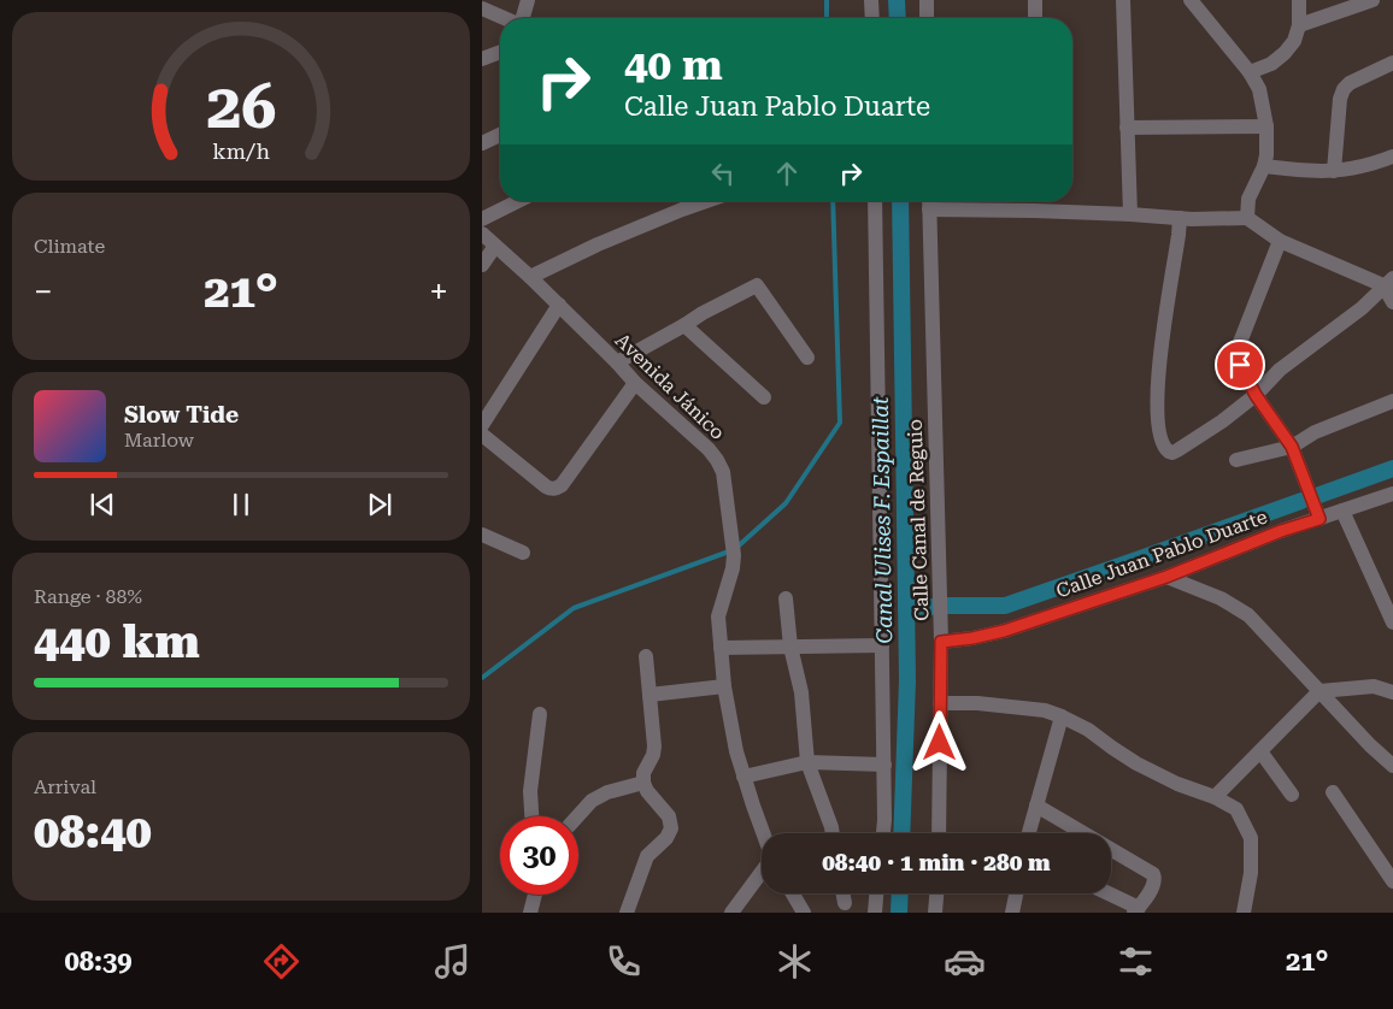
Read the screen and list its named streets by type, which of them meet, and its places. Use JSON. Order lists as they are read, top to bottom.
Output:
{
  "streets": {
    "street": ["Avenida Jánico", "Calle Canal de Reguio", "Calle Juan Pablo Duarte"]
  },
  "crossings": [
    ["Calle Canal de Reguio", "Calle Juan Pablo Duarte"]
  ],
  "water": ["Canal Ulises F. Espaillat"],
  "page": {
    "turn": ["40 m", "Calle Juan Pablo Duarte"],
    "tile": [
      "Climate",
      ["Range · 88%", "440 km"],
      ["Arrival", "08:40"]
    ],
    "heat": ["−", "21°", "+"],
    "song": ["Slow Tide", "Marlow"],
    "limit": "30",
    "trip": "08:40 · 1 min · 280 m",
    "tabs": ["08:39", "21°"],
    "gauge": ["26", "km/h"]
  }
}
